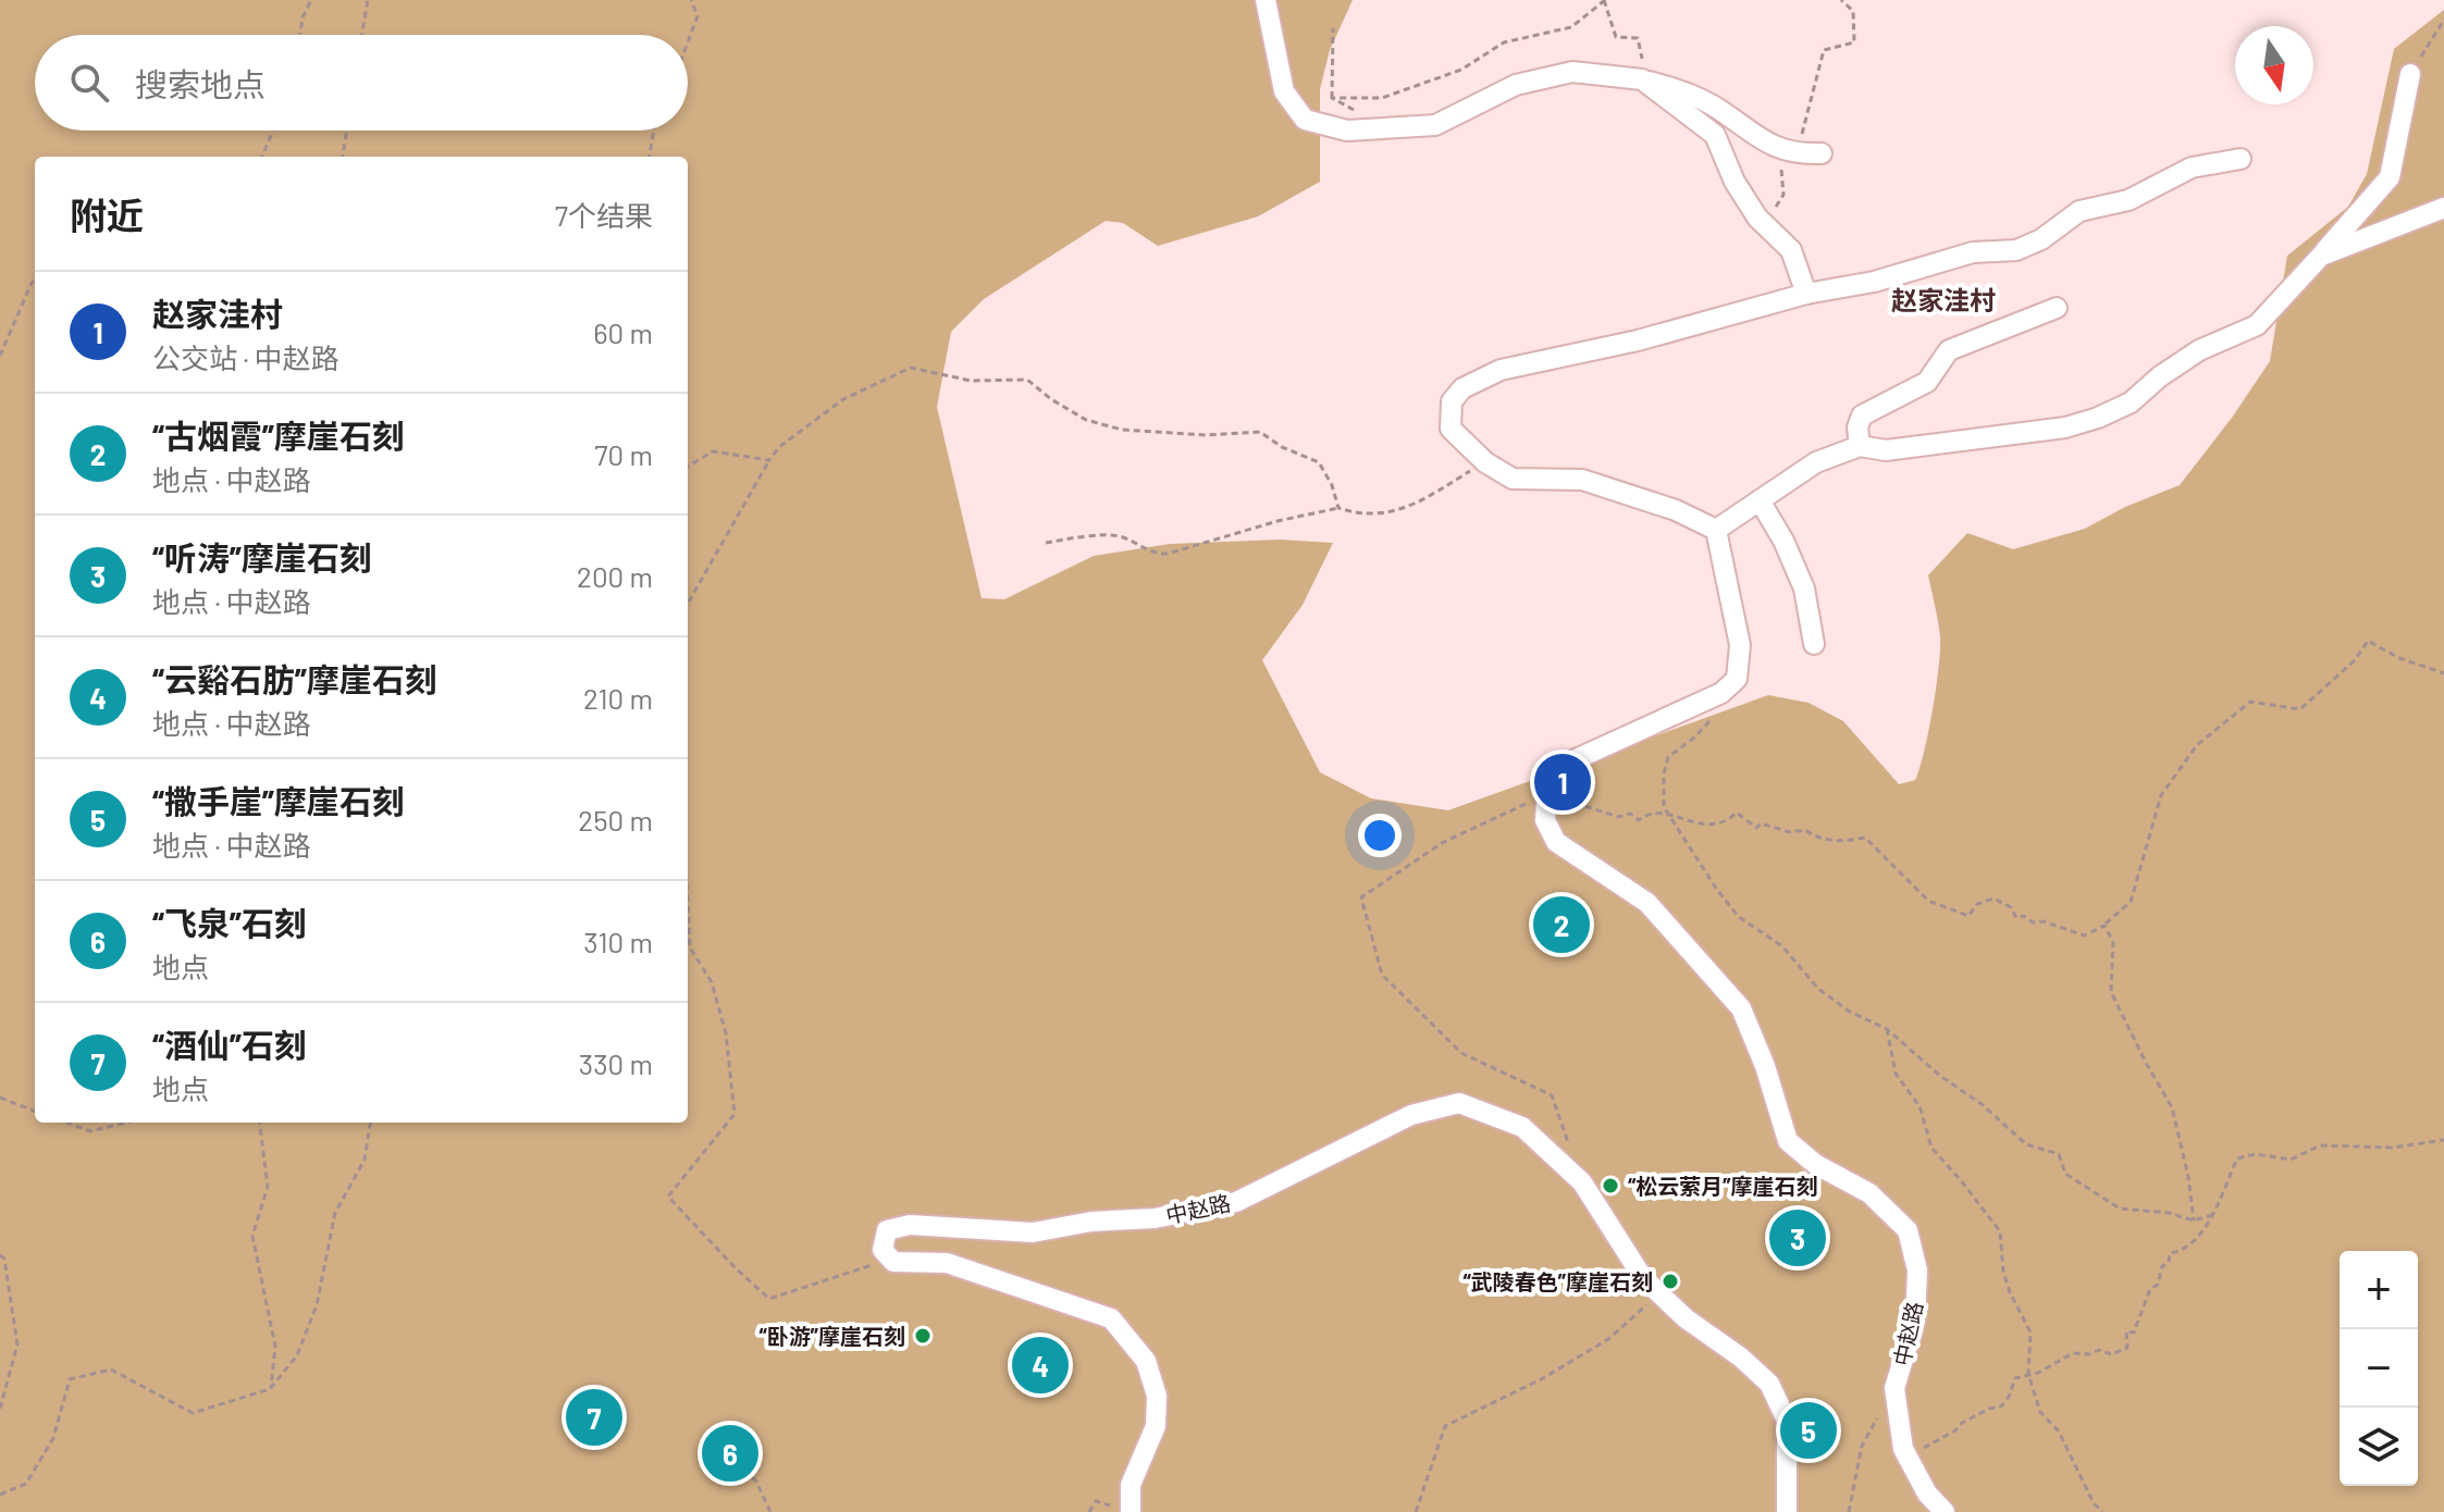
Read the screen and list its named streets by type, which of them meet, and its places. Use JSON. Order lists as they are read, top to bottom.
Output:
{
  "streets": {
    "street": ["中赵路"]
  },
  "districts": ["赵家洼村"],
  "places": ["“松云萦月”摩崖石刻", "“武陵春色”摩崖石刻", "“卧游”摩崖石刻"],
  "north": "bottom",
  "page": {
    "search": "搜索地点",
    "heading": ["附近", "7个结果"],
    "list": [
      {
        "mark": "1",
        "name": "赵家洼村",
        "note": "公交站 · 中赵路",
        "value": "60 m"
      },
      {
        "mark": "2",
        "name": "“古烟霞”摩崖石刻",
        "note": "地点 · 中赵路",
        "value": "70 m"
      },
      {
        "mark": "3",
        "name": "“听涛”摩崖石刻",
        "note": "地点 · 中赵路",
        "value": "200 m"
      },
      {
        "mark": "4",
        "name": "“云谿石肪”摩崖石刻",
        "note": "地点 · 中赵路",
        "value": "210 m"
      },
      {
        "mark": "5",
        "name": "“撒手崖”摩崖石刻",
        "note": "地点 · 中赵路",
        "value": "250 m"
      },
      {
        "mark": "6",
        "name": "“飞泉”石刻",
        "note": "地点",
        "value": "310 m"
      },
      {
        "mark": "7",
        "name": "“酒仙”石刻",
        "note": "地点",
        "value": "330 m"
      }
    ],
    "pins": [
      "1",
      "2",
      "3",
      "4",
      "7",
      "5",
      "6"
    ],
    "map_buttons": ["+", "−"]
  }
}
